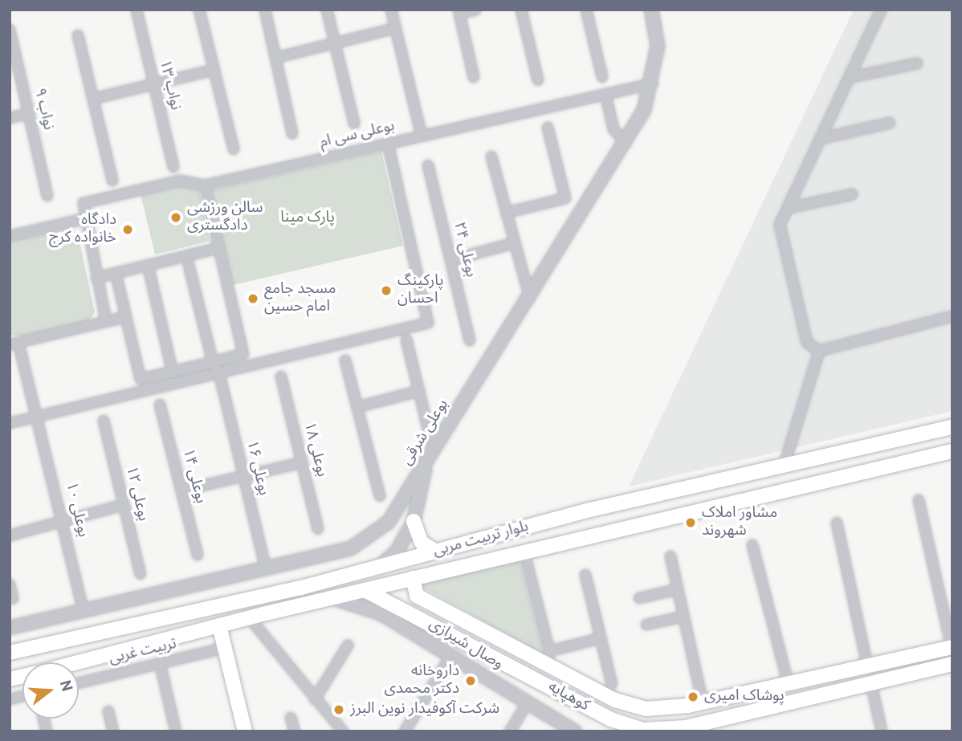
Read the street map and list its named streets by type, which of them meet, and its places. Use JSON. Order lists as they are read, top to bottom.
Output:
{
  "streets": {
    "main road": ["بلوار تربیت مربی", "کوهپایه"],
    "street": [
      "نواب ۱۳",
      "نواب ۹",
      "بوعلی سی ام",
      "بوعلی ۲۴",
      "بوعلی شرقی",
      "بوعلی ۱۸",
      "بوعلی ۱۶",
      "بوعلی ۱۴",
      "بوعلی ۱۲",
      "بوعلی ۱۰",
      "وصال شیرازی",
      "تربیت غربی"
    ]
  },
  "crossings": [
    ["بوعلی سی ام", "بوعلی شرقی"],
    ["بوعلی شرقی", "بوعلی ۱۶"],
    ["بوعلی شرقی", "بوعلی ۱۰"],
    ["بلوار تربیت مربی", "وصال شیرازی"],
    ["بلوار تربیت مربی", "کوهپایه"]
  ],
  "parks": ["پارک مینا"],
  "places": [
    "سالن ورزشی دادگستری",
    "دادگاه خانواده کرج",
    "پارکینگ احسان",
    "مسجد جامع امام حسین",
    "مشاور املاک شهروند",
    "داروخانه دکتر محمدی",
    "پوشاک امیری",
    "شرکت آکوفیدار نوین البرز"
  ],
  "north": "right"
}
